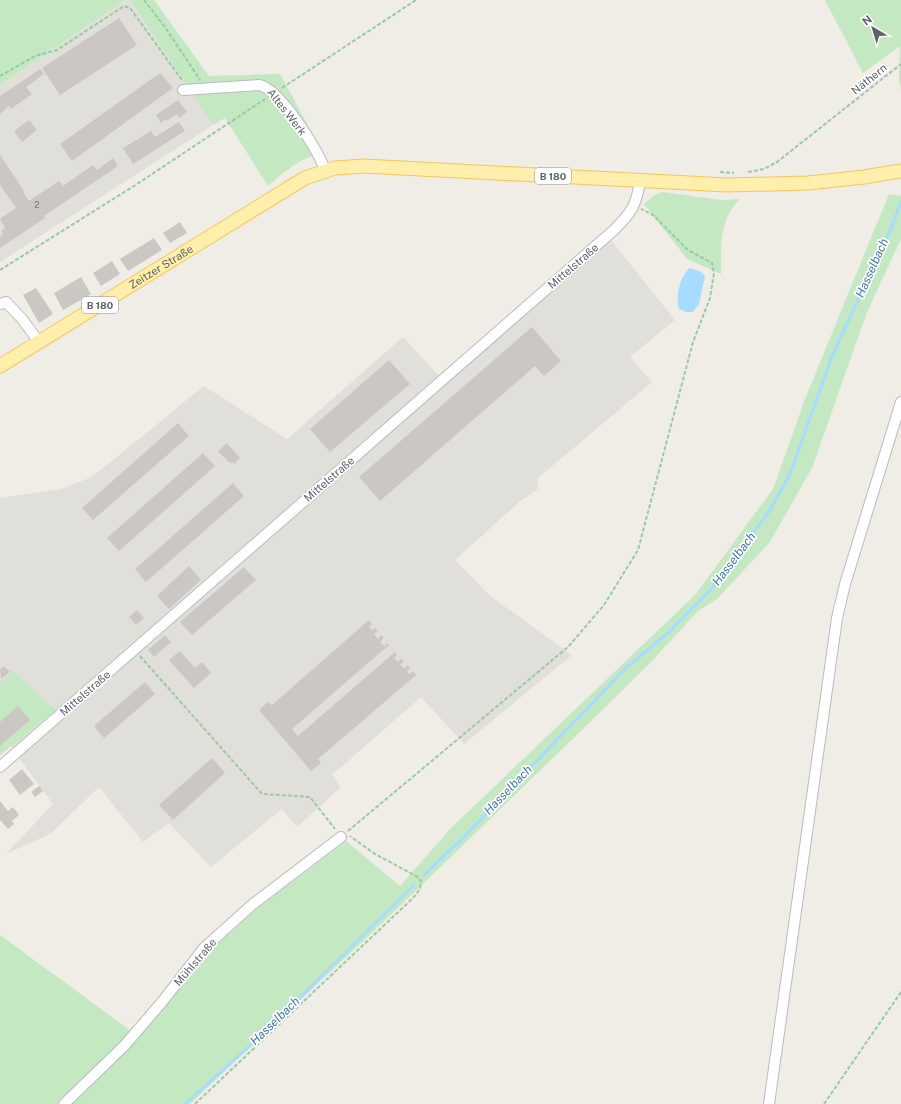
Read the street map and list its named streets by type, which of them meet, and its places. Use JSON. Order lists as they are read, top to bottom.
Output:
{
  "streets": {
    "main road": ["B 180", "Zeitzer Straße"],
    "street": ["Altes Werk", "Mittelstraße", "Mühlstraße"],
    "path": ["Näthern"]
  },
  "crossings": [
    ["Altes Werk", "B 180"],
    ["Altes Werk", "Zeitzer Straße"],
    ["B 180", "Mittelstraße"],
    ["B 180", "Zeitzer Straße"]
  ],
  "water": ["Hasselbach"],
  "house_numbers": ["2"],
  "north": "top left"
}
